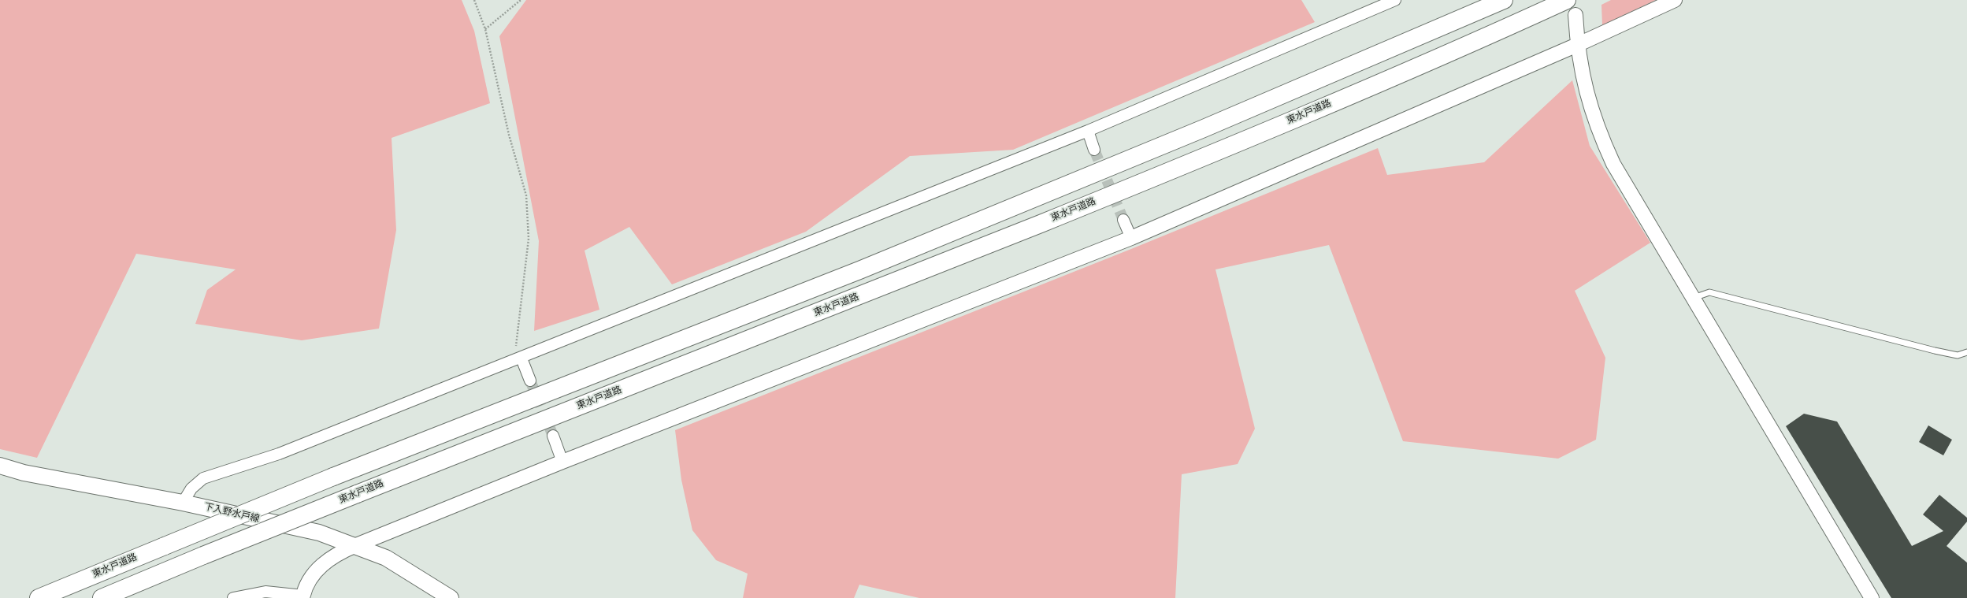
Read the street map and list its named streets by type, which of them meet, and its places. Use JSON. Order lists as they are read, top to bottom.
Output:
{
  "streets": {
    "highway": ["東水戸道路"],
    "main road": ["下入野水戸線"]
  }
}
